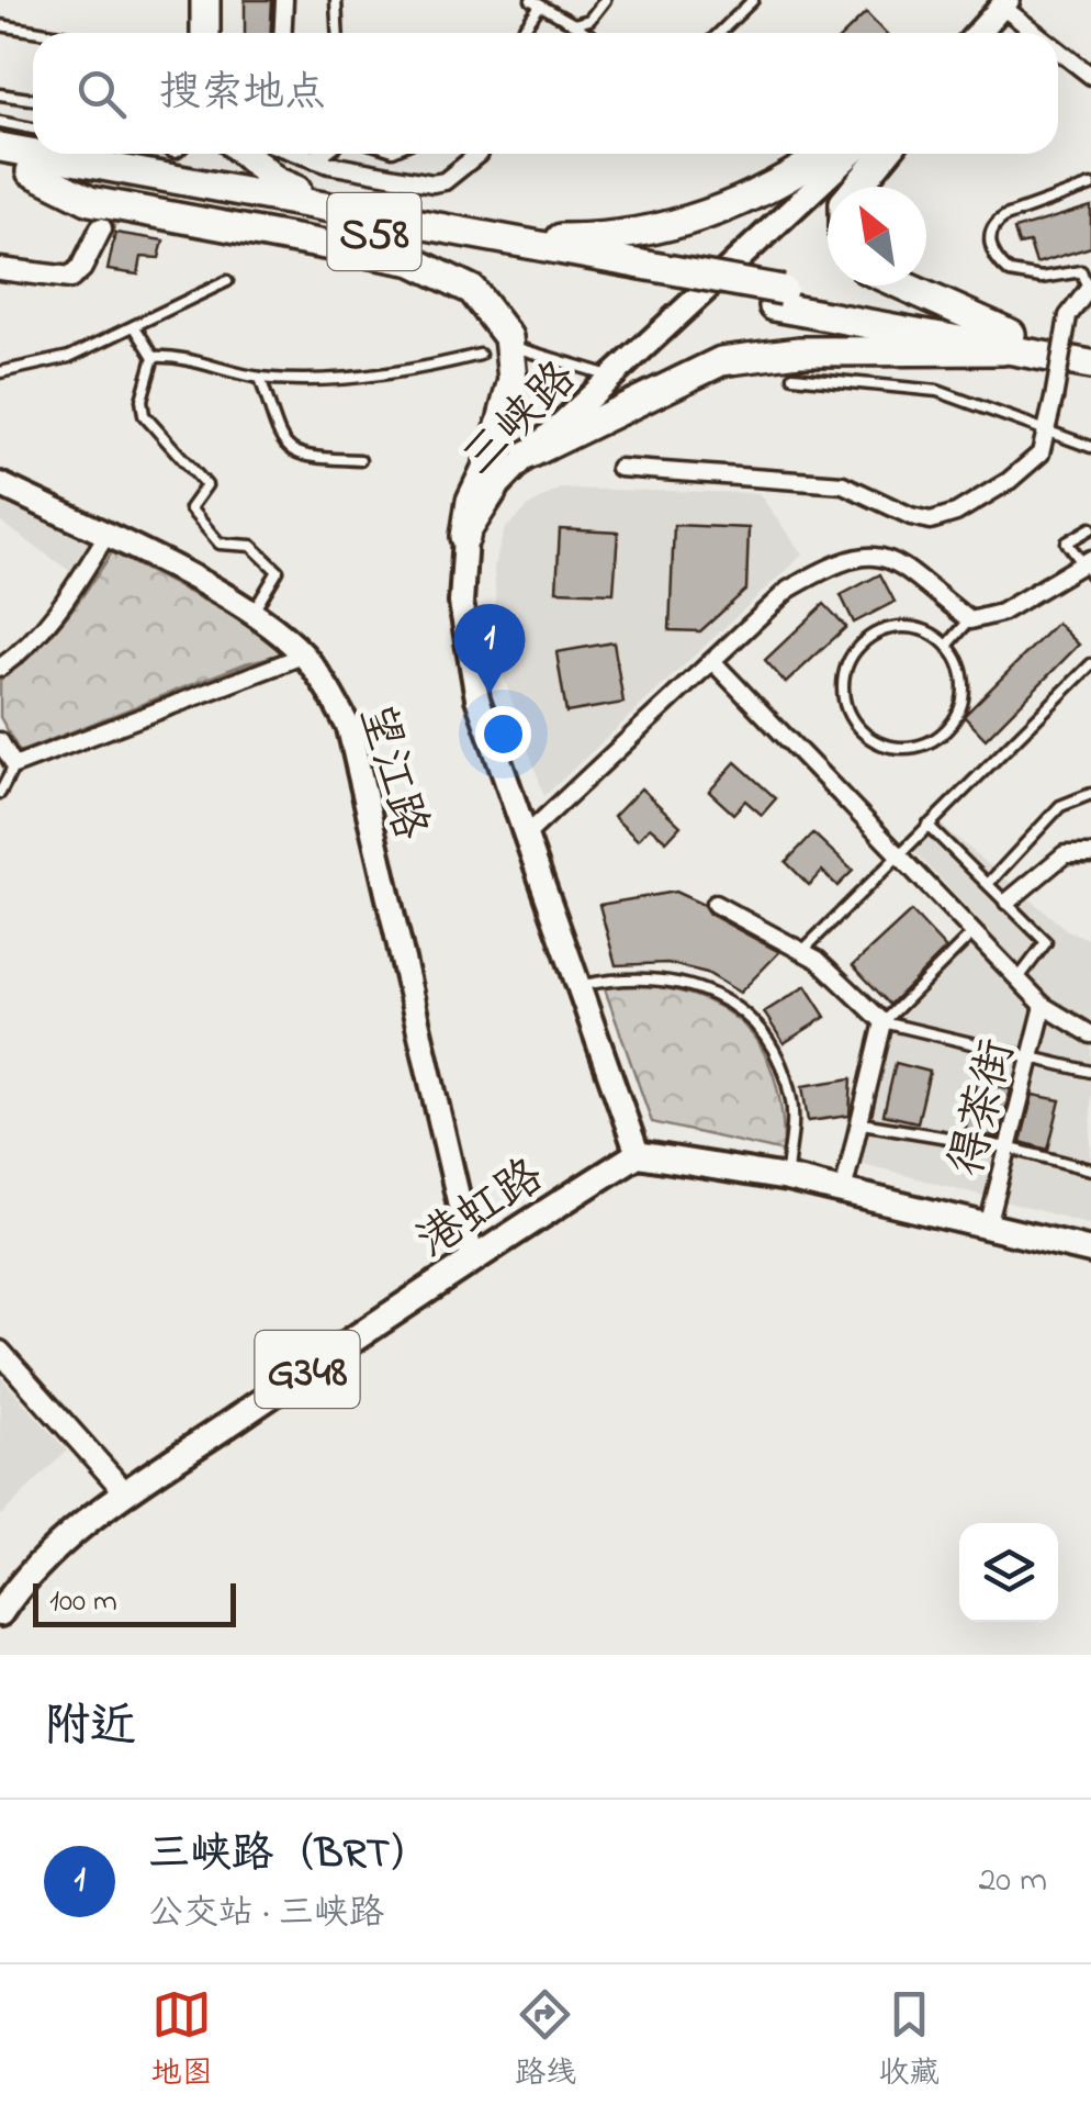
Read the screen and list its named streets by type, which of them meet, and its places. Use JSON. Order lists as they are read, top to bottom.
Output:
{
  "streets": {
    "highway": ["S58", "港虹路", "G348"],
    "main road": ["三峡路", "望江路"],
    "street": ["得茶街"]
  },
  "crossings": [
    ["三峡路", "港虹路"],
    ["望江路", "港虹路"]
  ],
  "scale_bar": "100 m",
  "north": "top left",
  "page": {
    "search": "搜索地点",
    "pins": "1",
    "scale": "100 m",
    "heading": "附近",
    "list": [
      {
        "mark": "1",
        "name": "三峡路（BRT）",
        "note": "公交站 · 三峡路",
        "value": "20 m"
      }
    ],
    "nav": ["地图", "路线", "收藏"]
  }
}
